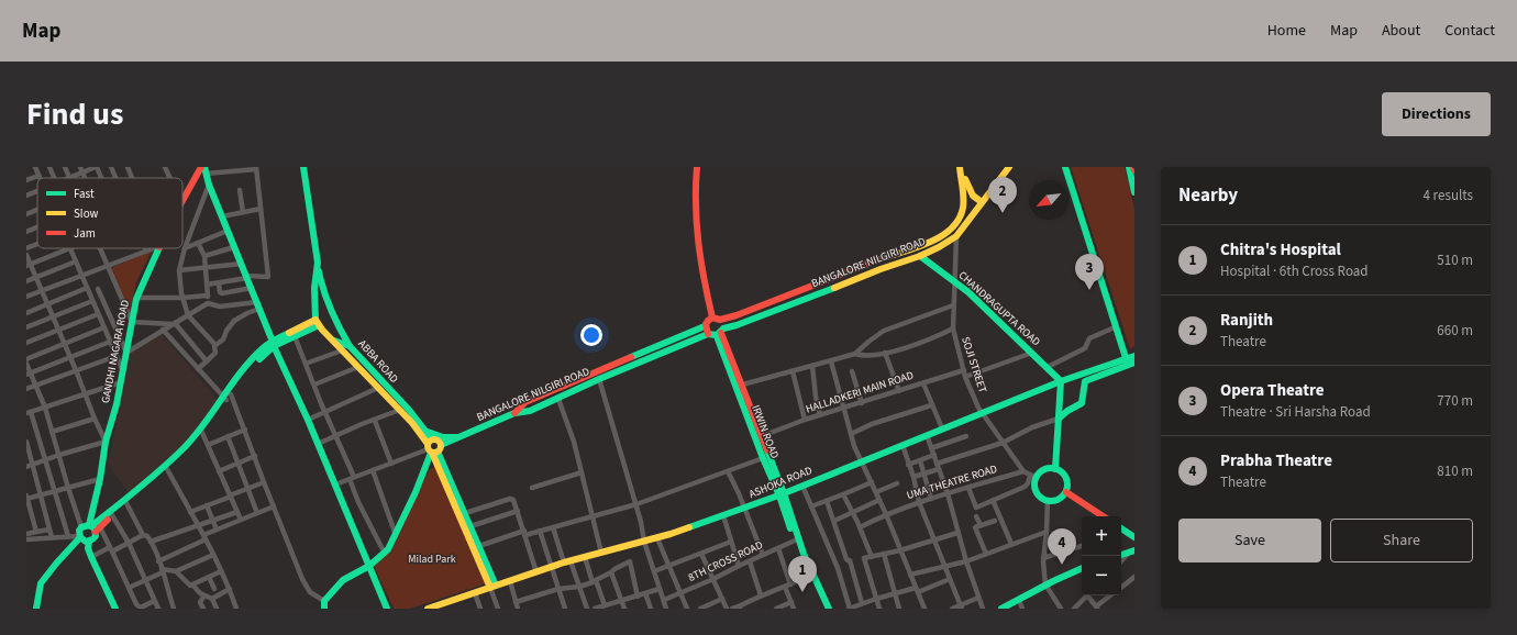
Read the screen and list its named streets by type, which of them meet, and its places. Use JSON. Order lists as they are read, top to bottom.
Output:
{
  "streets": {
    "main road": [
      "BANGALORE NILGIRI ROAD",
      "CHANDRAGUPTA ROAD",
      "GANDHI NAGARA ROAD",
      "ABBA ROAD",
      "IRWIN ROAD",
      "ASHOKA ROAD"
    ],
    "street": [
      "SOJI STREET",
      "HALLADKERI MAIN ROAD",
      "UMA THEATRE ROAD",
      "8TH CROSS ROAD"
    ]
  },
  "crossings": [
    ["BANGALORE NILGIRI ROAD", "CHANDRAGUPTA ROAD"],
    ["BANGALORE NILGIRI ROAD", "ABBA ROAD"],
    ["BANGALORE NILGIRI ROAD", "SOJI STREET"],
    ["BANGALORE NILGIRI ROAD", "IRWIN ROAD"],
    ["CHANDRAGUPTA ROAD", "SOJI STREET"],
    ["CHANDRAGUPTA ROAD", "ASHOKA ROAD"],
    ["SOJI STREET", "HALLADKERI MAIN ROAD"],
    ["SOJI STREET", "ASHOKA ROAD"],
    ["SOJI STREET", "UMA THEATRE ROAD"],
    ["HALLADKERI MAIN ROAD", "IRWIN ROAD"],
    ["IRWIN ROAD", "ASHOKA ROAD"],
    ["IRWIN ROAD", "8TH CROSS ROAD"]
  ],
  "parks": ["Milad Park"],
  "legend": ["Fast", "Slow", "Jam"],
  "north": "bottom left",
  "page": {
    "header": "Map",
    "nav": [
      "Home",
      "Map",
      "About",
      "Contact"
    ],
    "title": "Find us",
    "buttons": [
      "Directions",
      ["Save", "Share"]
    ],
    "heading": ["Nearby", "4 results"],
    "pins": [
      "2",
      "3",
      "4",
      "1"
    ],
    "list": [
      {
        "mark": "1",
        "name": "Chitra's Hospital",
        "note": "Hospital · 6th Cross Road",
        "value": "510 m"
      },
      {
        "mark": "2",
        "name": "Ranjith",
        "note": "Theatre",
        "value": "660 m"
      },
      {
        "mark": "3",
        "name": "Opera Theatre",
        "note": "Theatre · Sri Harsha Road",
        "value": "770 m"
      },
      {
        "mark": "4",
        "name": "Prabha Theatre",
        "note": "Theatre",
        "value": "810 m"
      }
    ],
    "map_buttons": ["+", "−"]
  }
}
